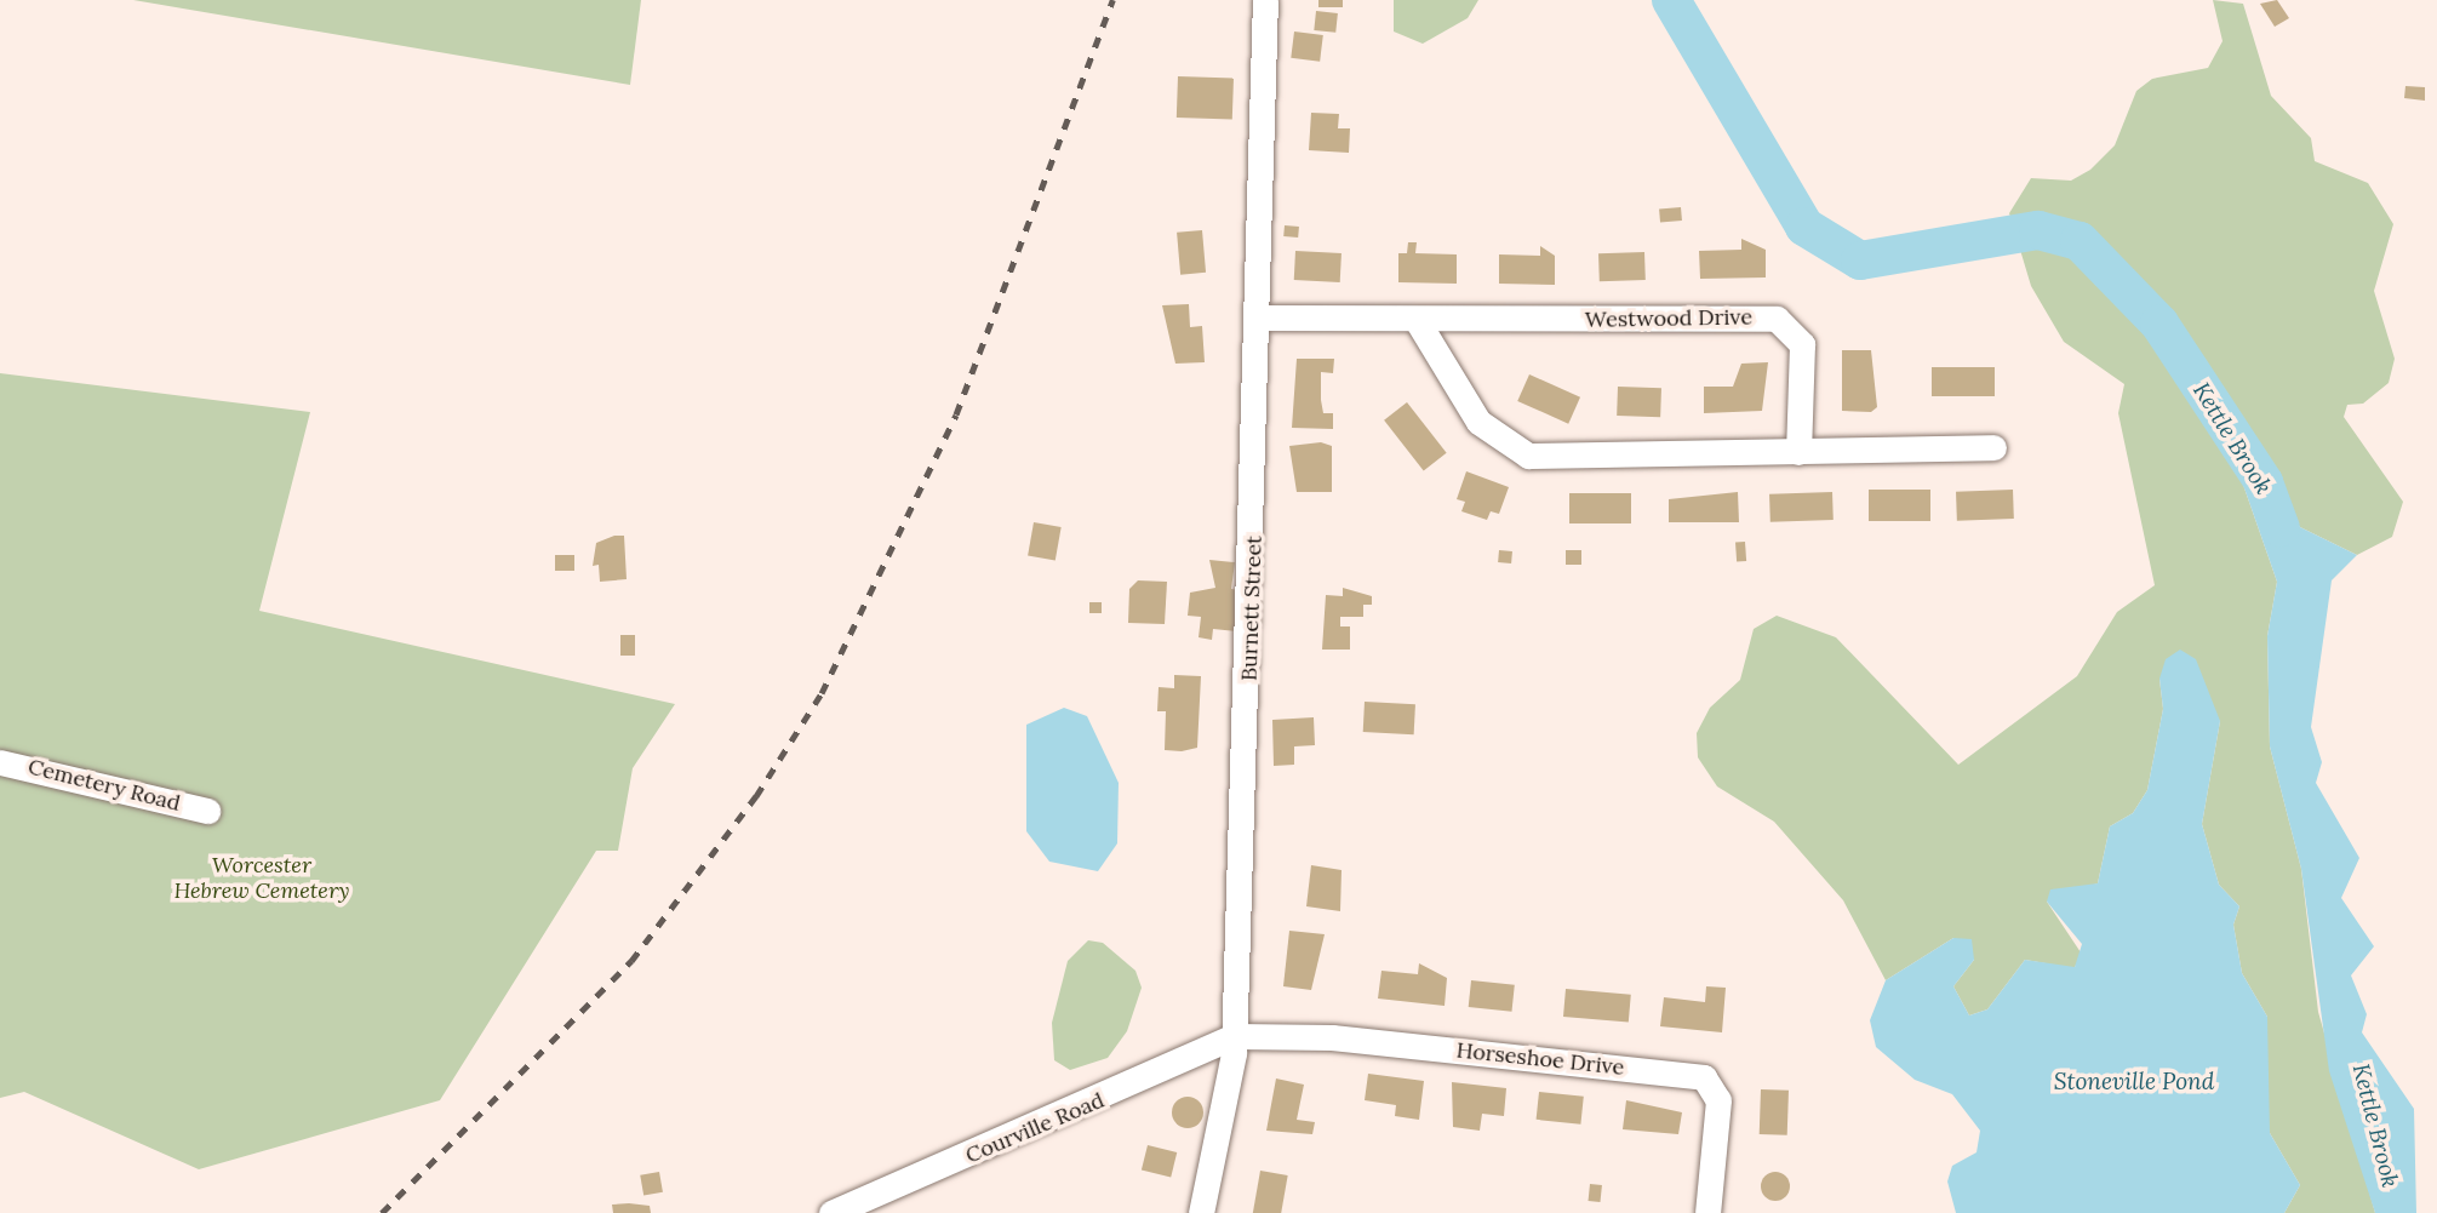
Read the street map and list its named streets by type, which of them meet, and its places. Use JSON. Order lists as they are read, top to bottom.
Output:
{
  "streets": {
    "street": [
      "Westwood Drive",
      "Burnett Street",
      "Cemetery Road",
      "Horseshoe Drive",
      "Courville Road"
    ]
  },
  "crossings": [
    ["Westwood Drive", "Burnett Street"],
    ["Burnett Street", "Horseshoe Drive"],
    ["Burnett Street", "Courville Road"],
    ["Horseshoe Drive", "Courville Road"]
  ],
  "water": ["Kettle Brook", "Stoneville Pond"],
  "parks": ["Worcester Hebrew Cemetery"]
}
